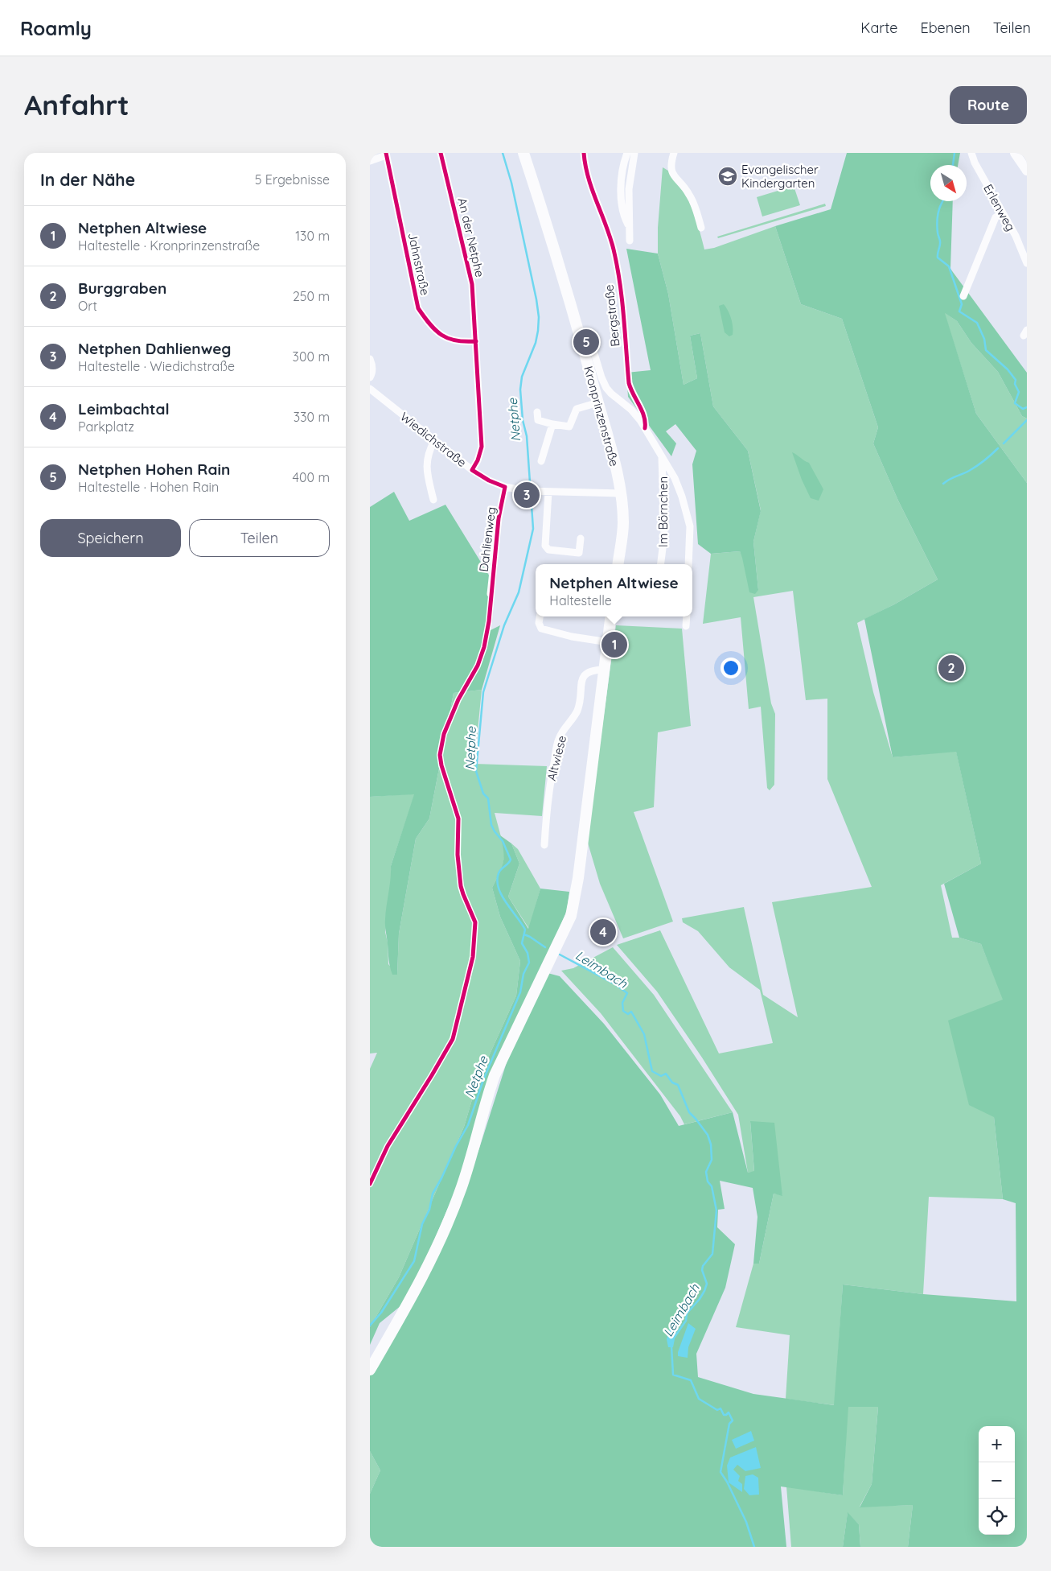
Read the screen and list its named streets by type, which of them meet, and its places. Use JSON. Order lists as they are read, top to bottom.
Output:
{
  "streets": {
    "main road": ["Kronprinzenstraße"],
    "street": [
      "Erlenweg",
      "An der Netphe",
      "Jahnstraße",
      "Bergstraße",
      "Wiedichstraße",
      "Im Börnchen",
      "Dahlienweg",
      "Altwiese"
    ]
  },
  "crossings": [
    ["An der Netphe", "Jahnstraße"],
    ["An der Netphe", "Wiedichstraße"],
    ["Kronprinzenstraße", "Wiedichstraße"],
    ["Wiedichstraße", "Dahlienweg"]
  ],
  "water": ["Netphe", "Leimbach"],
  "places": {
    "school or university": ["Evangelischer Kindergarten"]
  },
  "north": "bottom right",
  "page": {
    "header": "Roamly",
    "nav": ["Karte", "Ebenen", "Teilen"],
    "buttons": [
      "Route",
      ["Speichern", "Teilen"]
    ],
    "title": "Anfahrt",
    "heading": ["In der Nähe", "5 Ergebnisse"],
    "list": [
      {
        "mark": "1",
        "name": "Netphen Altwiese",
        "note": "Haltestelle · Kronprinzenstraße",
        "value": "130 m"
      },
      {
        "mark": "2",
        "name": "Burggraben",
        "note": "Ort",
        "value": "250 m"
      },
      {
        "mark": "3",
        "name": "Netphen Dahlienweg",
        "note": "Haltestelle · Wiedichstraße",
        "value": "300 m"
      },
      {
        "mark": "4",
        "name": "Leimbachtal",
        "note": "Parkplatz",
        "value": "330 m"
      },
      {
        "mark": "5",
        "name": "Netphen Hohen Rain",
        "note": "Haltestelle · Hohen Rain",
        "value": "400 m"
      }
    ],
    "pins": [
      "5",
      "3",
      "1",
      "2",
      "4"
    ],
    "popup": ["Netphen Altwiese", "Haltestelle"],
    "map_buttons": ["+", "−"]
  }
}
